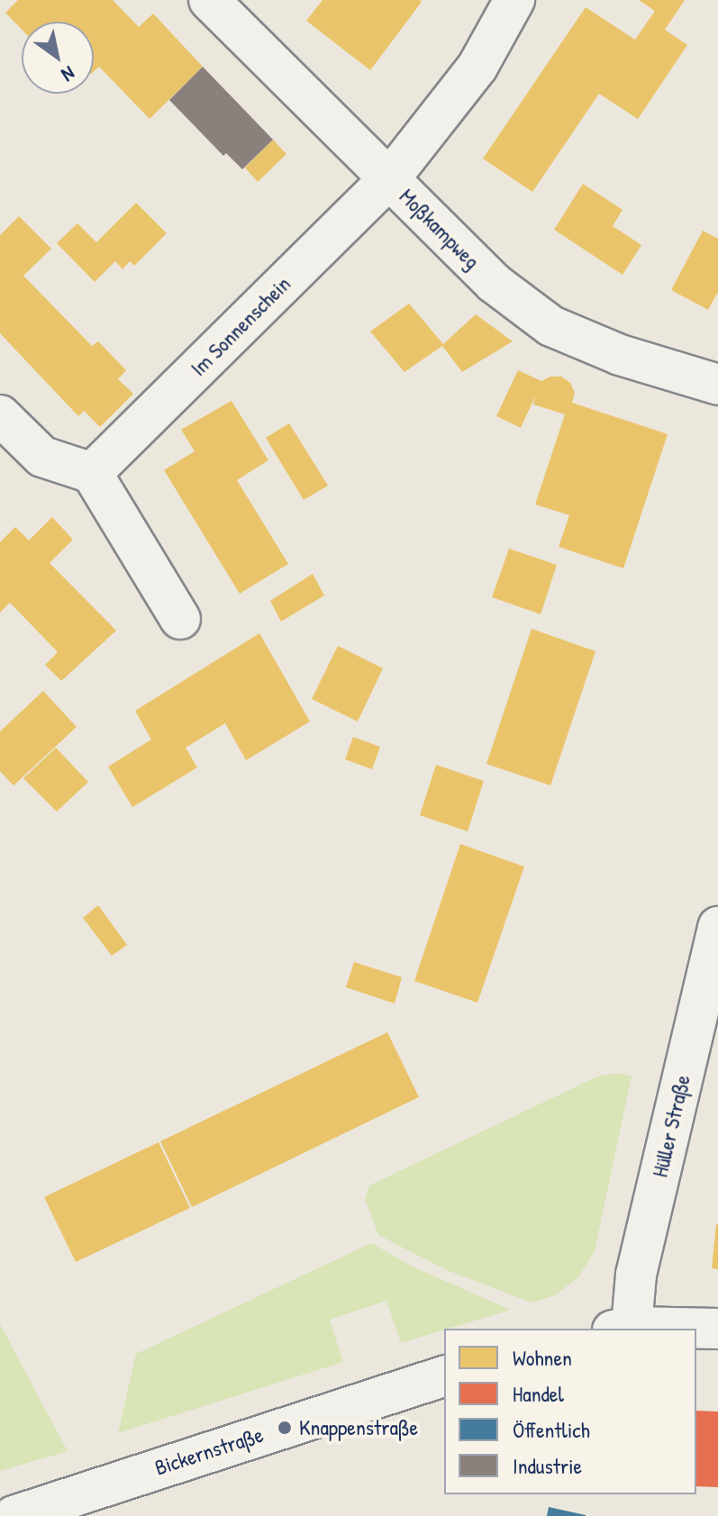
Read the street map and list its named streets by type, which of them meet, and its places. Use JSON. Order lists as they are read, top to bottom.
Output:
{
  "streets": {
    "street": [
      "Moßkampweg",
      "Im Sonnenschein",
      "Hüller Straße",
      "Bickernstraße"
    ]
  },
  "crossings": [
    ["Moßkampweg", "Im Sonnenschein"]
  ],
  "places": ["Knappenstraße"],
  "legend": [
    "Wohnen",
    "Handel",
    "Öffentlich",
    "Industrie"
  ],
  "north": "bottom right"
}
